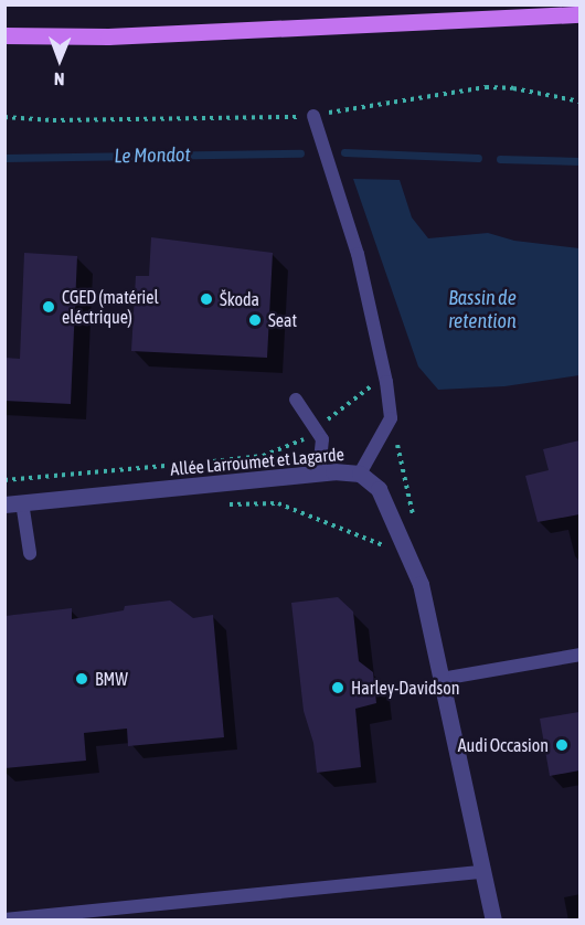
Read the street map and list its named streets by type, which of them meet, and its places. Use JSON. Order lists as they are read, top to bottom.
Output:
{
  "streets": {
    "street": ["Allée Larroumet et Lagarde"]
  },
  "water": ["Le Mondot", "Bassin de retention"],
  "places": [
    "Škoda",
    "CGED (matériel eléctrique)",
    "Seat",
    "BMW",
    "Harley-Davidson",
    "Audi Occasion"
  ],
  "north": "bottom"
}
